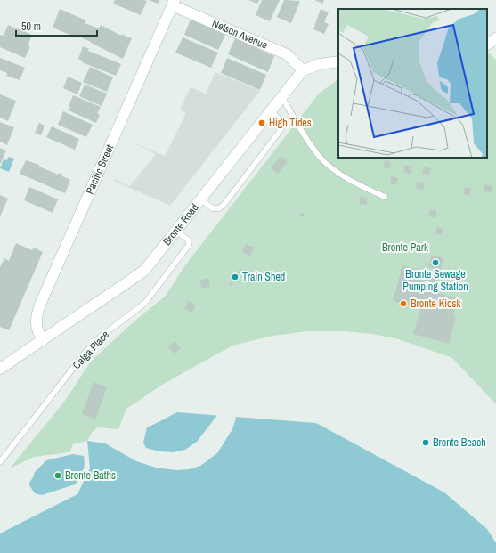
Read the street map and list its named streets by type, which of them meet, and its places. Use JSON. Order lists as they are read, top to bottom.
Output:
{
  "streets": {
    "street": ["Nelson Avenue", "Pacific Street", "Bronte Road"],
    "lane": ["Calga Place"]
  },
  "crossings": [
    ["Nelson Avenue", "Pacific Street"],
    ["Nelson Avenue", "Bronte Road"],
    ["Pacific Street", "Bronte Road"],
    ["Bronte Road", "Calga Place"]
  ],
  "parks": ["Bronte Park"],
  "places": [
    "High Tides",
    "Bronte Sewage Pumping Station",
    "Train Shed",
    "Bronte Kiosk",
    "Bronte Beach",
    "Bronte Baths"
  ],
  "scale_bar": "50 m"
}
